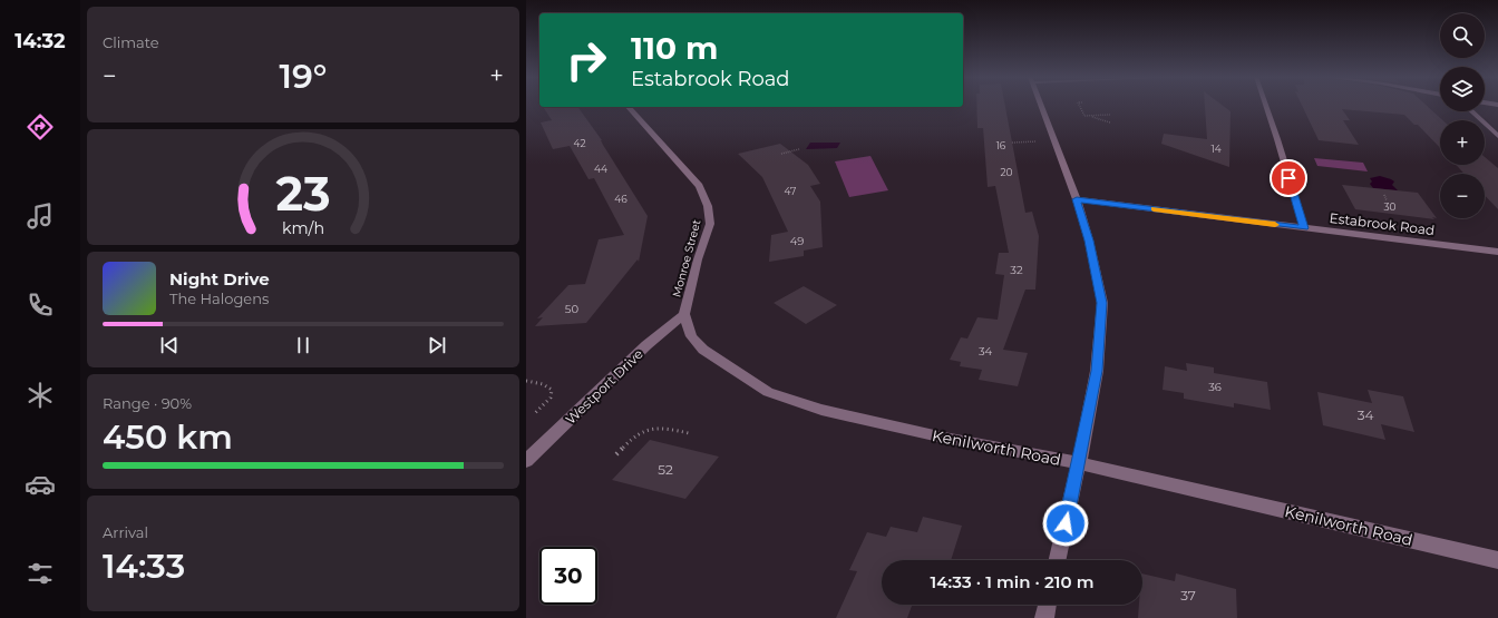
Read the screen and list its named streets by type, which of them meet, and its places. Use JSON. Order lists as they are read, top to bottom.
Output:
{
  "streets": {
    "street": [
      "Estabrook Road",
      "Monroe Street",
      "Westport Drive",
      "Kenilworth Road"
    ]
  },
  "crossings": [
    ["Monroe Street", "Westport Drive"],
    ["Monroe Street", "Kenilworth Road"],
    ["Westport Drive", "Kenilworth Road"]
  ],
  "house_numbers": [
    "42",
    "16",
    "14",
    "44",
    "20",
    "47",
    "46",
    "30",
    "49",
    "32",
    "50",
    "34",
    "36",
    "34",
    "52",
    "37"
  ],
  "page": {
    "tabs": "14:32",
    "tile": [
      "Climate",
      ["Range · 90%", "450 km"],
      ["Arrival", "14:33"]
    ],
    "map_buttons": ["+", "−"],
    "turn": ["110 m", "Estabrook Road"],
    "heat": ["−", "19°", "+"],
    "song": ["Night Drive", "The Halogens"],
    "limit": "30",
    "trip": "14:33 · 1 min · 210 m",
    "gauge": ["23", "km/h"]
  }
}
